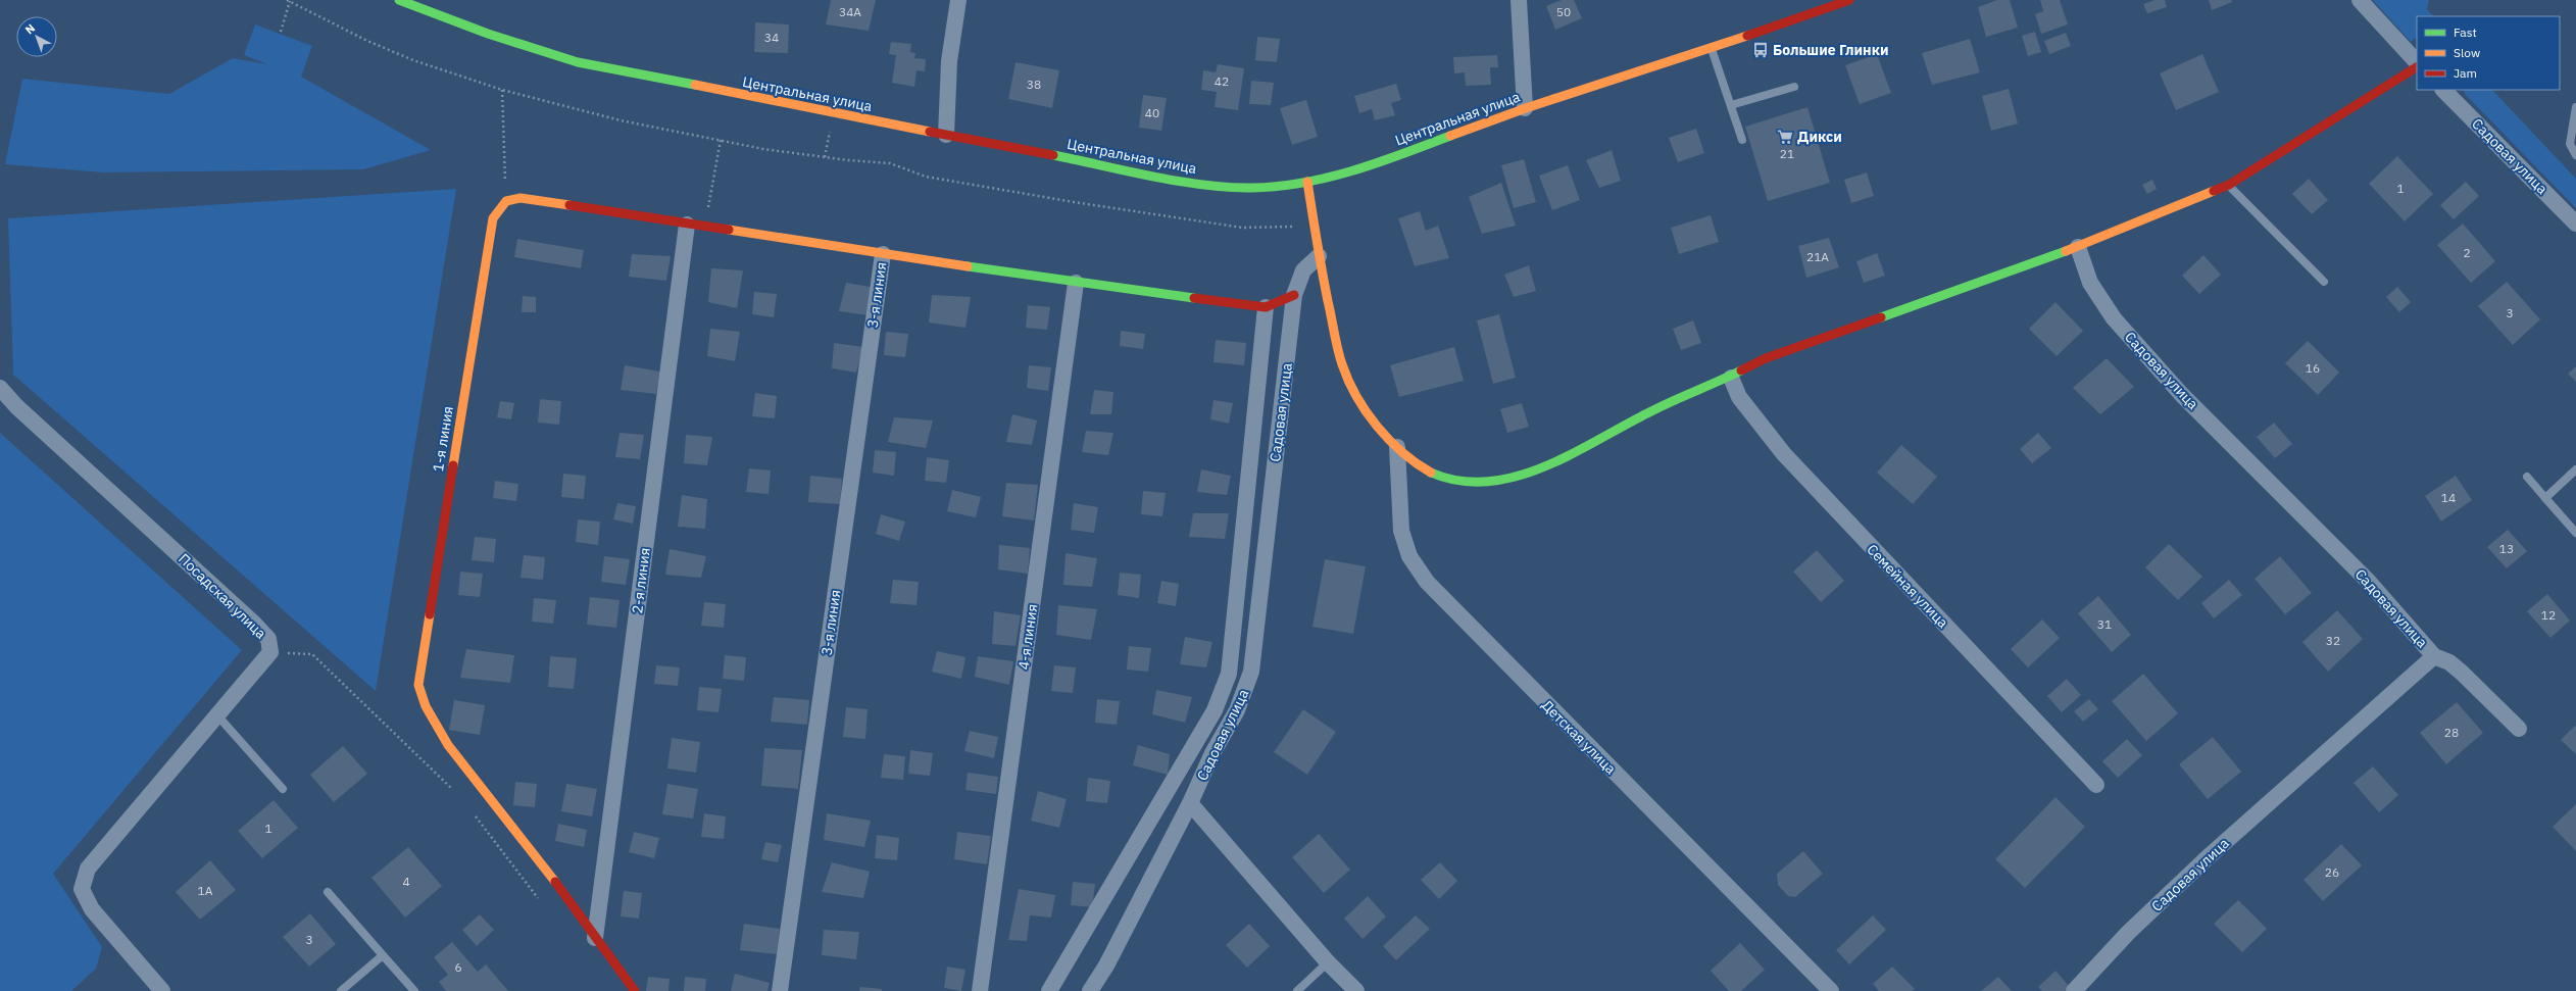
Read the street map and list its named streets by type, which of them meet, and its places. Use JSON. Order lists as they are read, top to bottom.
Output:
{
  "streets": {
    "street": [
      "Центральная улица",
      "Садовая улица",
      "3-я линия",
      "1-я линия",
      "2-я линия",
      "Семейная улица",
      "Посадская улица",
      "4-я линия",
      "Детская улица"
    ]
  },
  "crossings": [
    ["1-я линия", "2-я линия"]
  ],
  "places": {
    "bus stop": ["Большие Глинки"],
    "supermarket": ["Дикси"]
  },
  "house_numbers": [
    "34А",
    "50",
    "34",
    "42",
    "38",
    "40",
    "21",
    "1",
    "2",
    "21А",
    "3",
    "16",
    "14",
    "13",
    "12",
    "31",
    "32",
    "28",
    "1",
    "26",
    "4",
    "1А",
    "3",
    "6"
  ],
  "legend": ["Fast", "Slow", "Jam"],
  "north": "top left"
}
